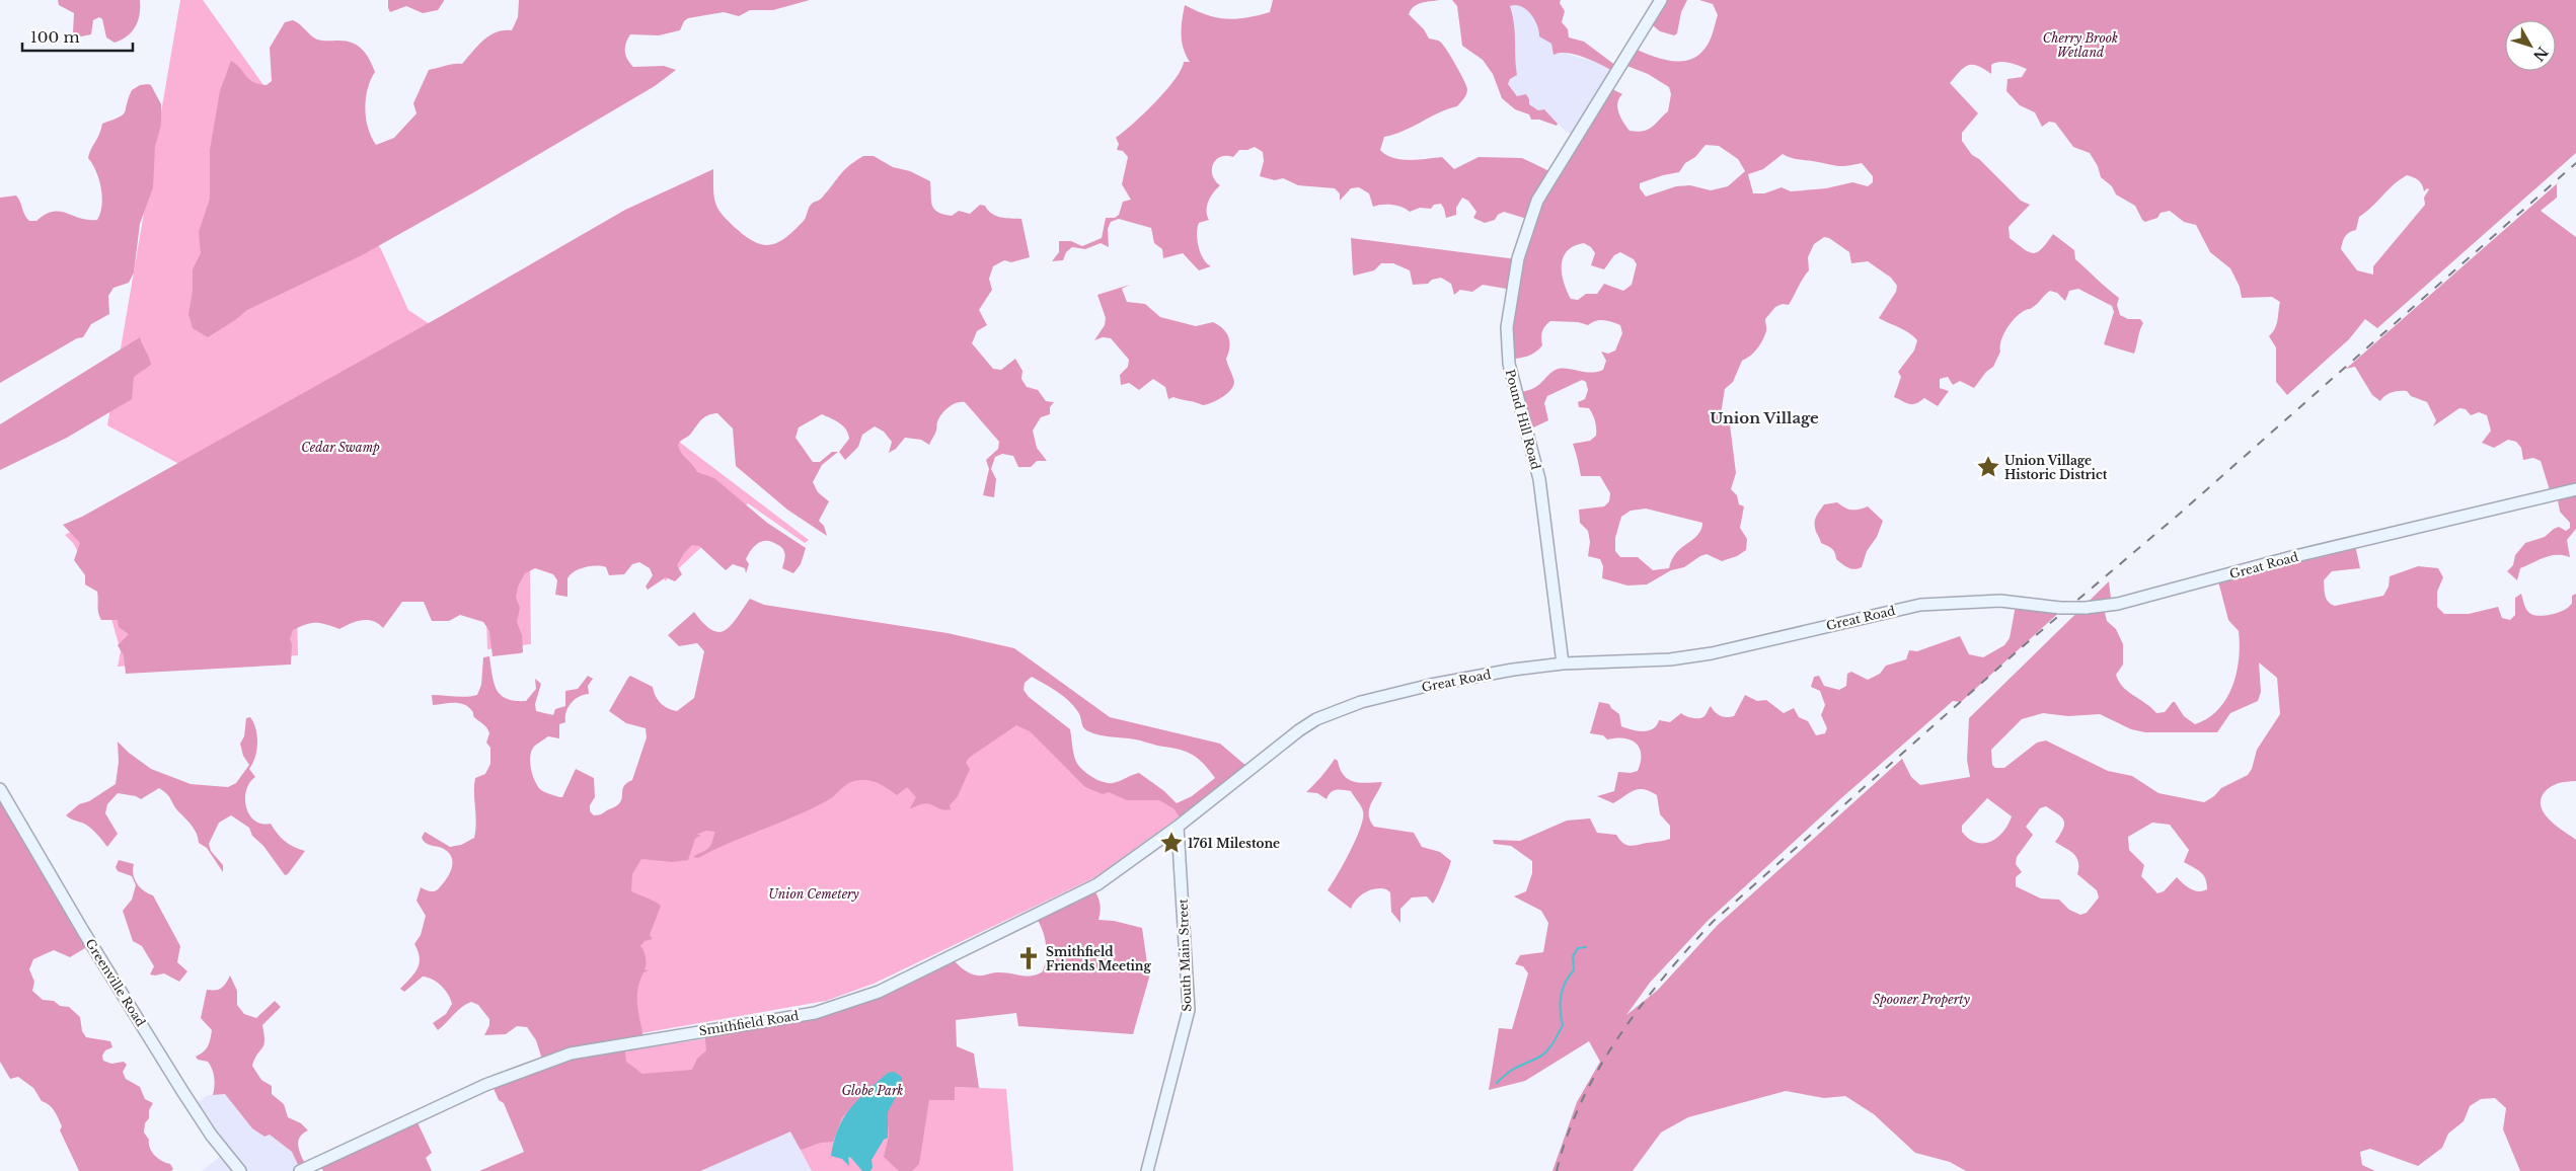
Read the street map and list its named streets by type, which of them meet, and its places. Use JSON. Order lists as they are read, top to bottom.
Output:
{
  "streets": {
    "main road": [
      "Pound Hill Road",
      "Great Road",
      "South Main Street",
      "Greenville Road",
      "Smithfield Road"
    ]
  },
  "crossings": [
    ["Pound Hill Road", "Great Road"],
    ["Great Road", "South Main Street"],
    ["Great Road", "Smithfield Road"],
    ["South Main Street", "Smithfield Road"]
  ],
  "districts": ["Union Village"],
  "parks": [
    "Cherry Brook Wetland",
    "Cedar Swamp",
    "Union Cemetery",
    "Spooner Property",
    "Globe Park"
  ],
  "places": {
    "place": ["Union Village Historic District", "1761 Milestone"],
    "church": ["Smithfield Friends Meeting"]
  },
  "scale_bar": "100 m",
  "north": "bottom right"
}
